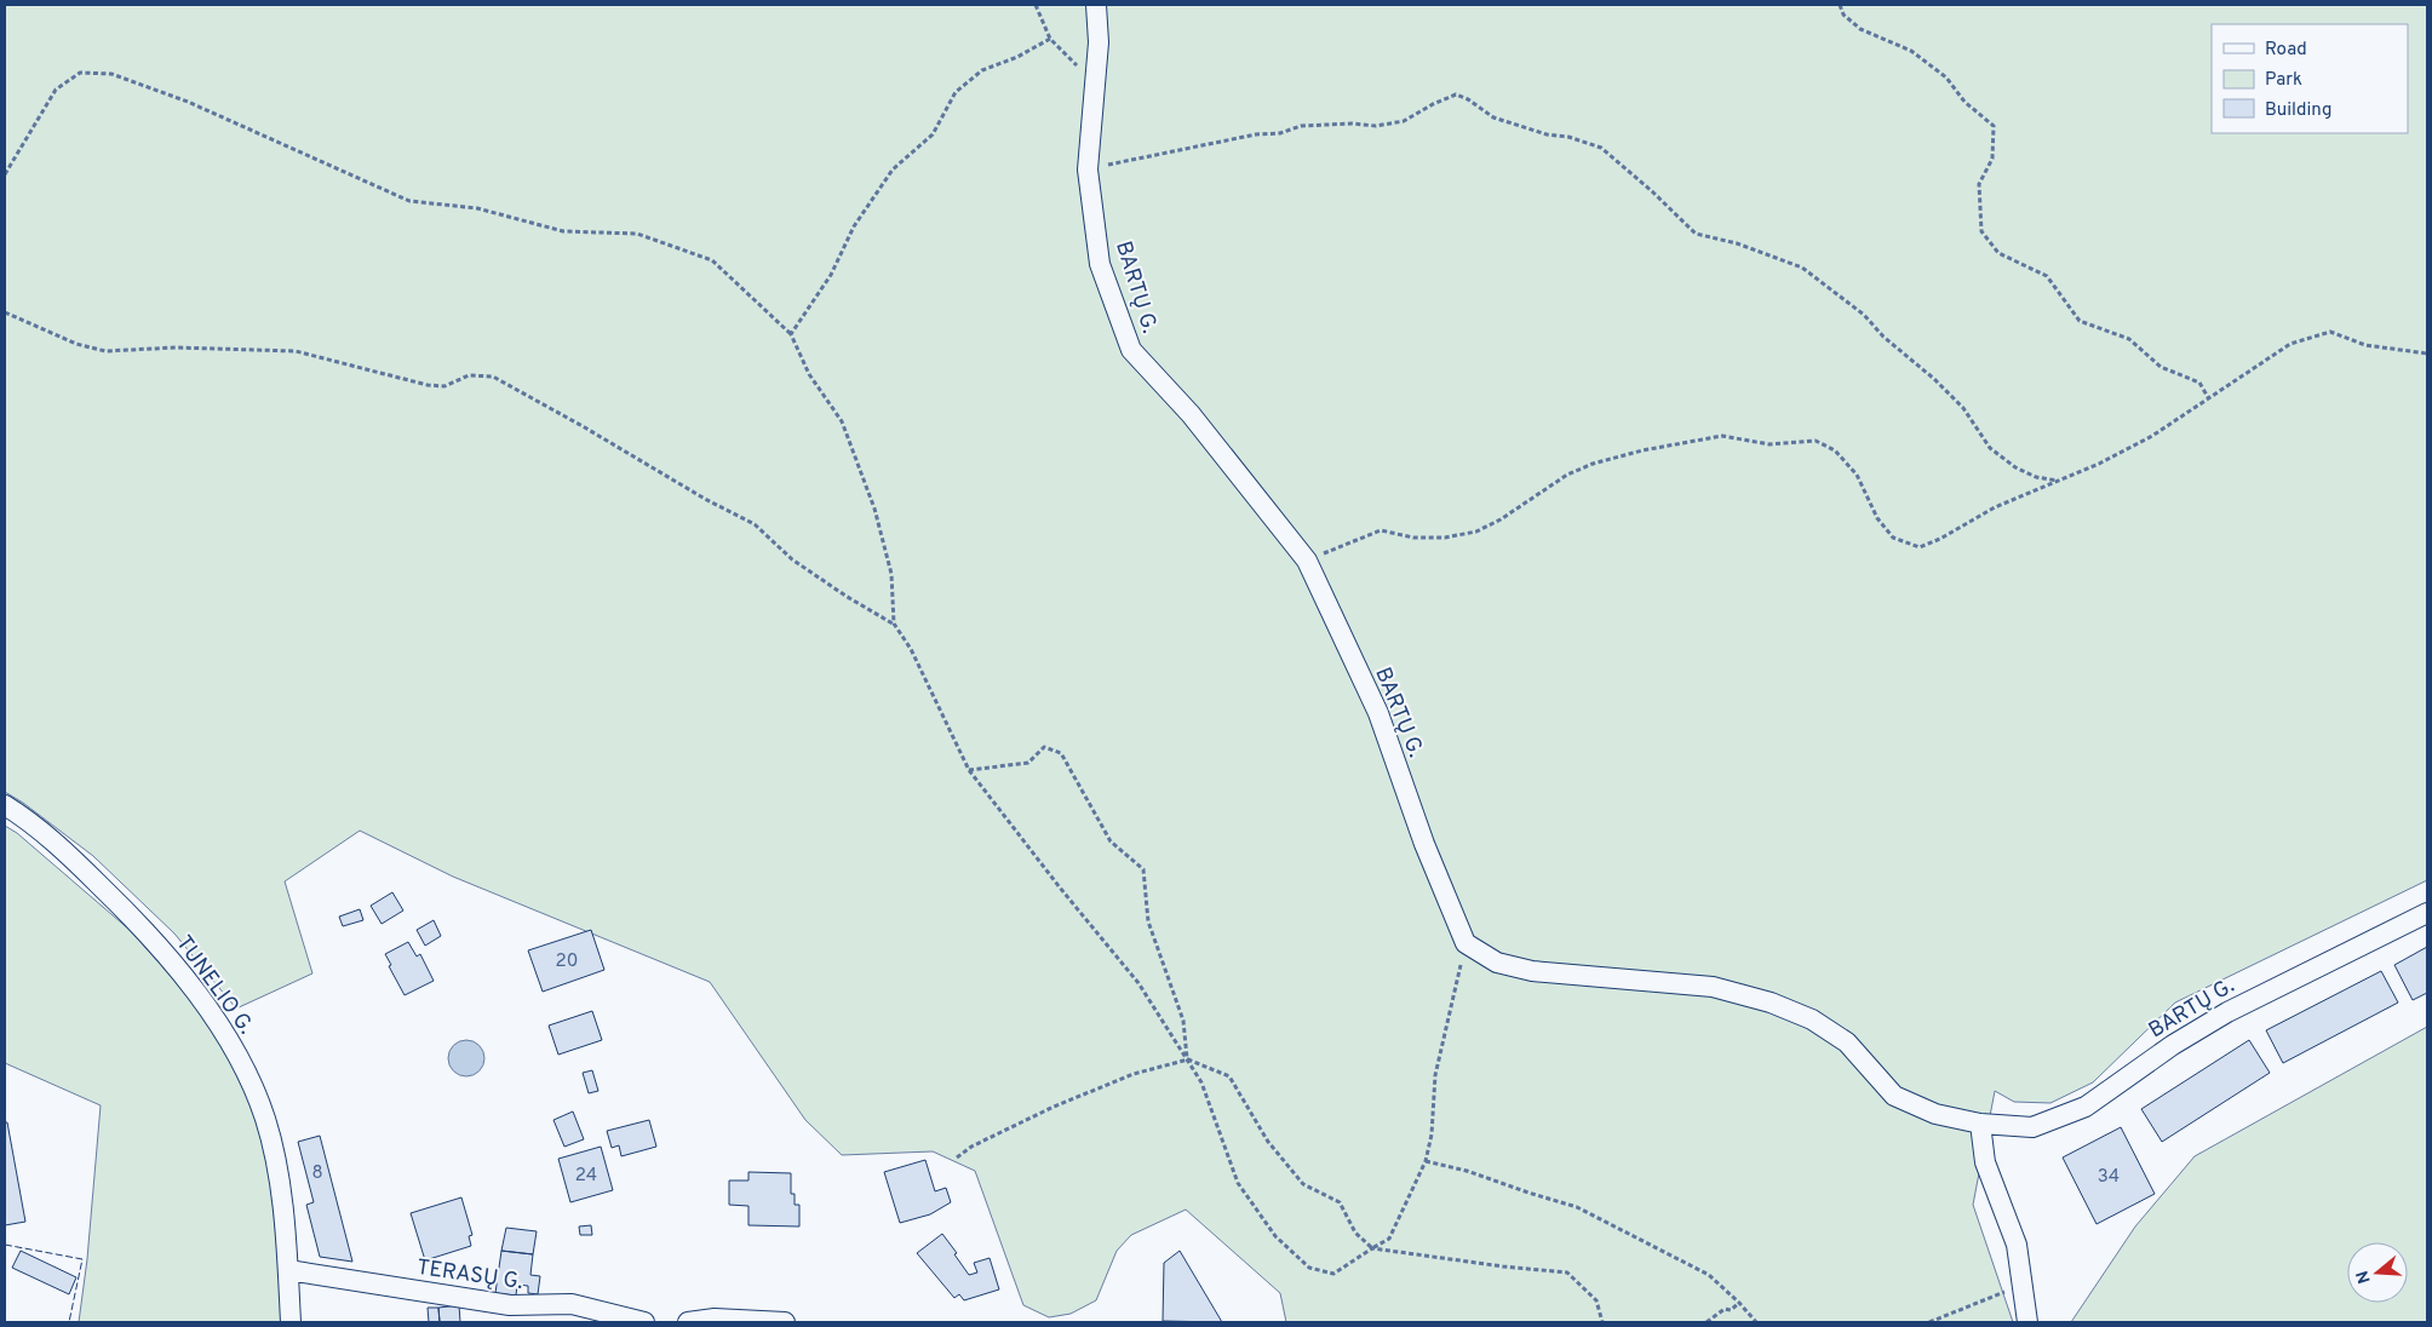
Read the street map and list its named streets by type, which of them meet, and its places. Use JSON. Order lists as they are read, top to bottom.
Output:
{
  "streets": {
    "street": ["BARTŲ G.", "TUNELIO G.", "TERASŲ G."]
  },
  "crossings": [
    ["TUNELIO G.", "TERASŲ G."]
  ],
  "house_numbers": [
    "20",
    "8",
    "24",
    "34"
  ],
  "legend": ["Road", "Park", "Building"],
  "north": "left"
}
